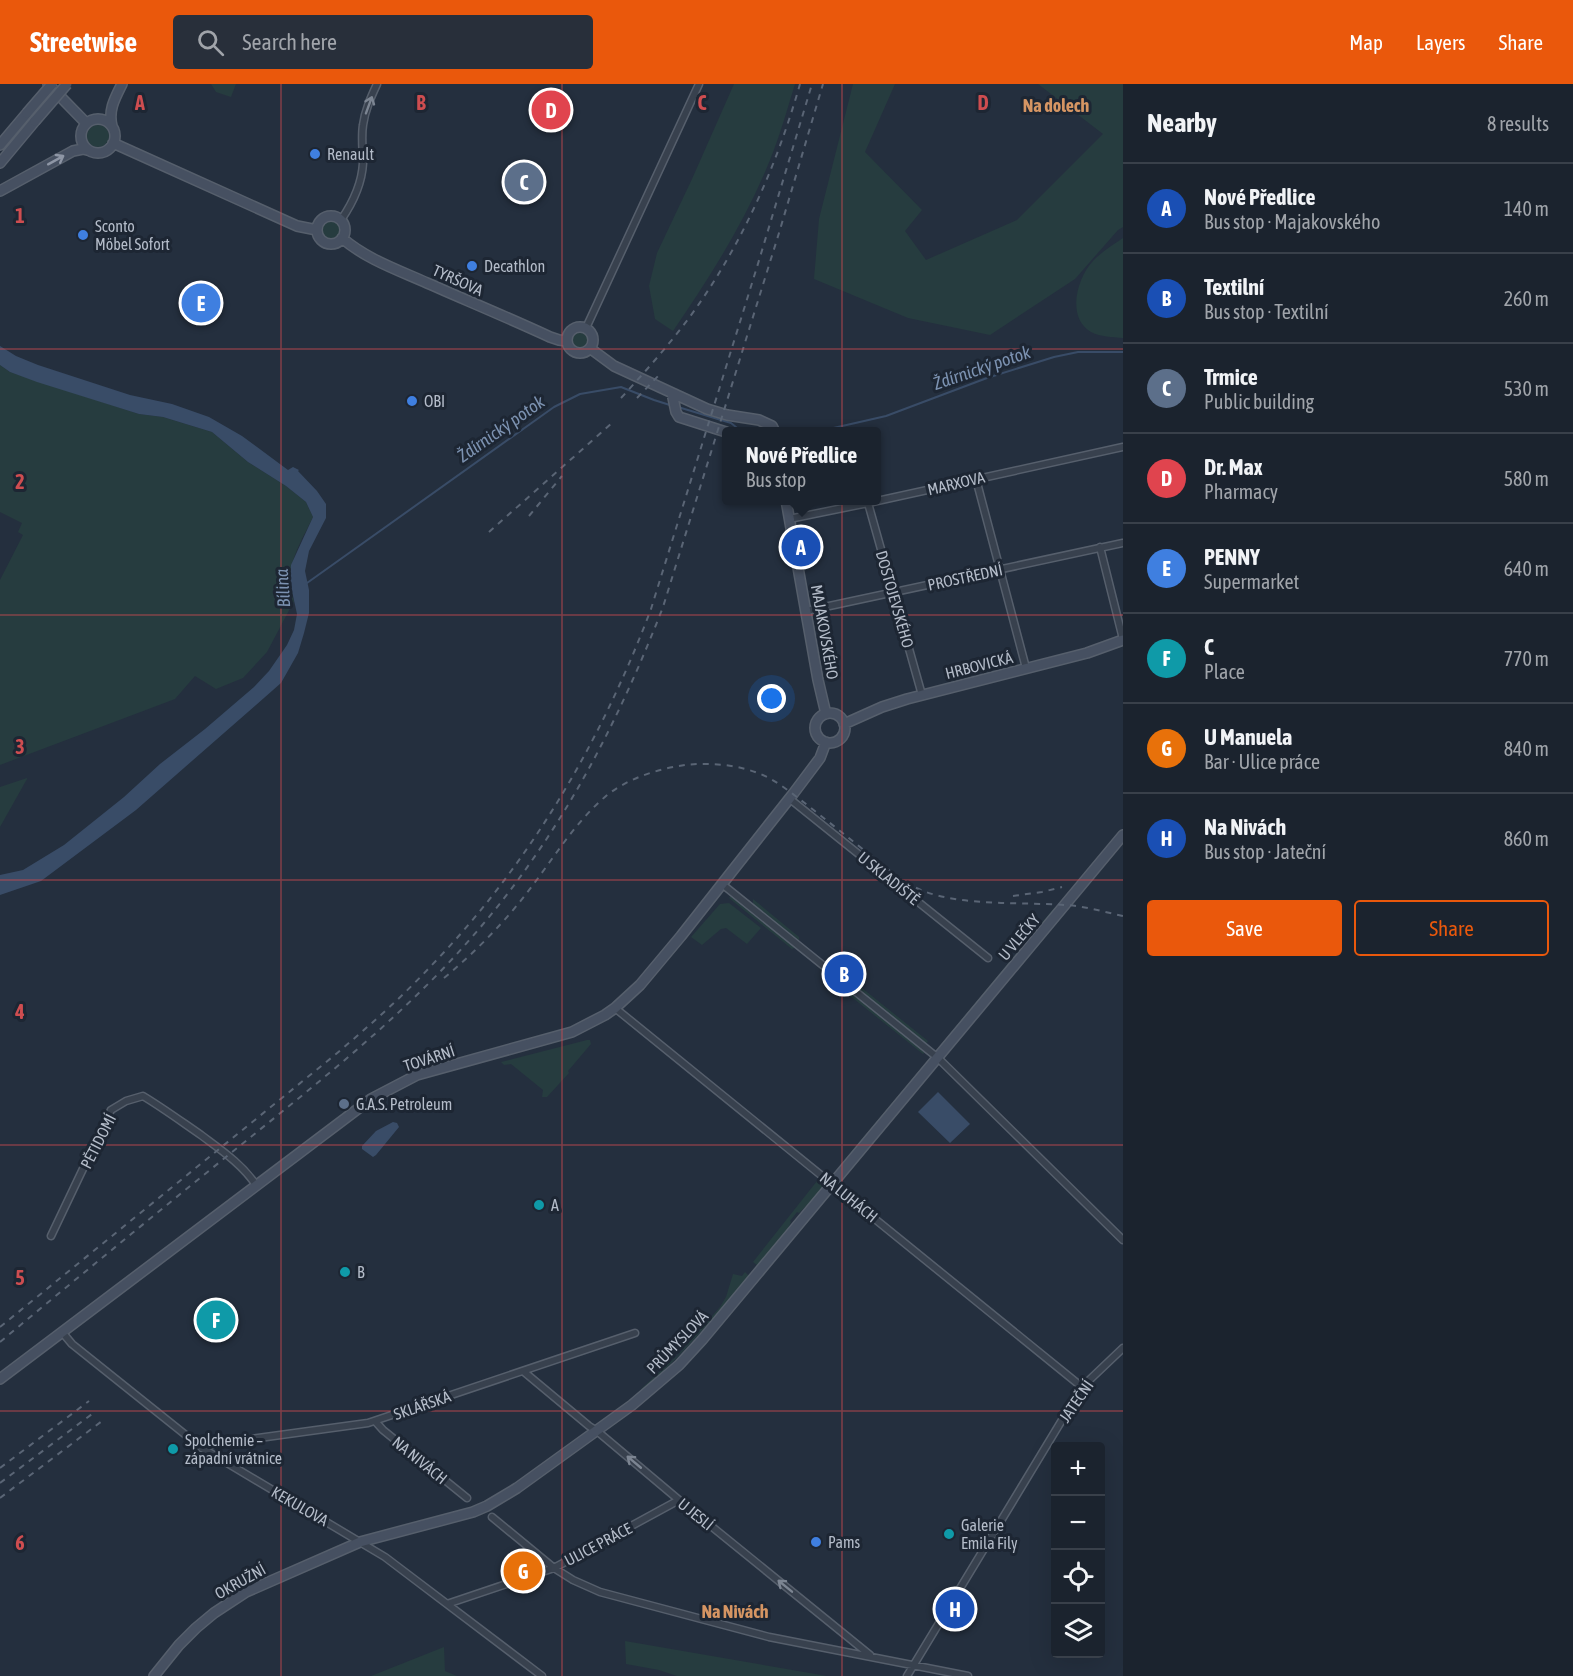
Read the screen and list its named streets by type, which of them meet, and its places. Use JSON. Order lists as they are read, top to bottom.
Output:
{
  "streets": {
    "street": [
      "TYRŠOVA",
      "MARXOVA",
      "PROSTŘEDNÍ",
      "DOSTOJEVSKÉHO",
      "MAJAKOVSKÉHO",
      "HRBOVICKÁ",
      "U SKLADIŠTĚ",
      "U VLEČKY",
      "TOVÁRNÍ",
      "PĚTIDOMÍ",
      "NA LUHÁCH",
      "PRŮMYSLOVÁ",
      "JATEČNÍ",
      "SKLÁŘSKÁ",
      "NA NIVÁCH",
      "KEKULOVA",
      "U JESLÍ",
      "ULICE PRÁCE",
      "OKRUŽNÍ"
    ]
  },
  "crossings": [
    ["MARXOVA", "MAJAKOVSKÉHO"],
    ["PROSTŘEDNÍ", "DOSTOJEVSKÉHO"],
    ["PROSTŘEDNÍ", "MAJAKOVSKÉHO"],
    ["DOSTOJEVSKÉHO", "HRBOVICKÁ"],
    ["MAJAKOVSKÉHO", "HRBOVICKÁ"],
    ["MAJAKOVSKÉHO", "TOVÁRNÍ"],
    ["HRBOVICKÁ", "TOVÁRNÍ"],
    ["U SKLADIŠTĚ", "TOVÁRNÍ"],
    ["U VLEČKY", "PRŮMYSLOVÁ"],
    ["TOVÁRNÍ", "PĚTIDOMÍ"],
    ["TOVÁRNÍ", "NA LUHÁCH"],
    ["TOVÁRNÍ", "KEKULOVA"],
    ["NA LUHÁCH", "PRŮMYSLOVÁ"],
    ["NA LUHÁCH", "JATEČNÍ"],
    ["PRŮMYSLOVÁ", "KEKULOVA"],
    ["PRŮMYSLOVÁ", "U JESLÍ"],
    ["PRŮMYSLOVÁ", "OKRUŽNÍ"],
    ["SKLÁŘSKÁ", "NA NIVÁCH"],
    ["SKLÁŘSKÁ", "KEKULOVA"],
    ["SKLÁŘSKÁ", "U JESLÍ"],
    ["KEKULOVA", "ULICE PRÁCE"],
    ["KEKULOVA", "OKRUŽNÍ"],
    ["U JESLÍ", "ULICE PRÁCE"]
  ],
  "districts": ["Na dolech", "Na Nivách"],
  "water": ["Ždírnický potok", "Bílina"],
  "places": [
    "Renault",
    "Sconto Möbel Sofort",
    "Decathlon",
    "OBI",
    "G.A.S. Petroleum",
    "A",
    "B",
    "Spolchemie – západní vrátnice",
    "Galerie Emila Fily",
    "Pams"
  ],
  "page": {
    "header": "Streetwise",
    "search": "Search here",
    "nav": ["Map", "Layers", "Share"],
    "heading": ["Nearby", "8 results"],
    "pins": [
      "D",
      "C",
      "E",
      "A",
      "B",
      "F",
      "G",
      "H"
    ],
    "list": [
      {
        "mark": "A",
        "name": "Nové Předlice",
        "note": "Bus stop · Majakovského",
        "value": "140 m"
      },
      {
        "mark": "B",
        "name": "Textilní",
        "note": "Bus stop · Textilní",
        "value": "260 m"
      },
      {
        "mark": "C",
        "name": "Trmice",
        "note": "Public building",
        "value": "530 m"
      },
      {
        "mark": "D",
        "name": "Dr. Max",
        "note": "Pharmacy",
        "value": "580 m"
      },
      {
        "mark": "E",
        "name": "PENNY",
        "note": "Supermarket",
        "value": "640 m"
      },
      {
        "mark": "F",
        "name": "C",
        "note": "Place",
        "value": "770 m"
      },
      {
        "mark": "G",
        "name": "U Manuela",
        "note": "Bar · Ulice práce",
        "value": "840 m"
      },
      {
        "mark": "H",
        "name": "Na Nivách",
        "note": "Bus stop · Jateční",
        "value": "860 m"
      }
    ],
    "popup": ["Nové Předlice", "Bus stop"],
    "buttons": ["Save", "Share"],
    "map_buttons": ["+", "−"]
  },
  "grid": {
    "columns": [
      "A",
      "B",
      "C",
      "D"
    ],
    "rows": [
      "1",
      "2",
      "3",
      "4",
      "5",
      "6"
    ]
  }
}
